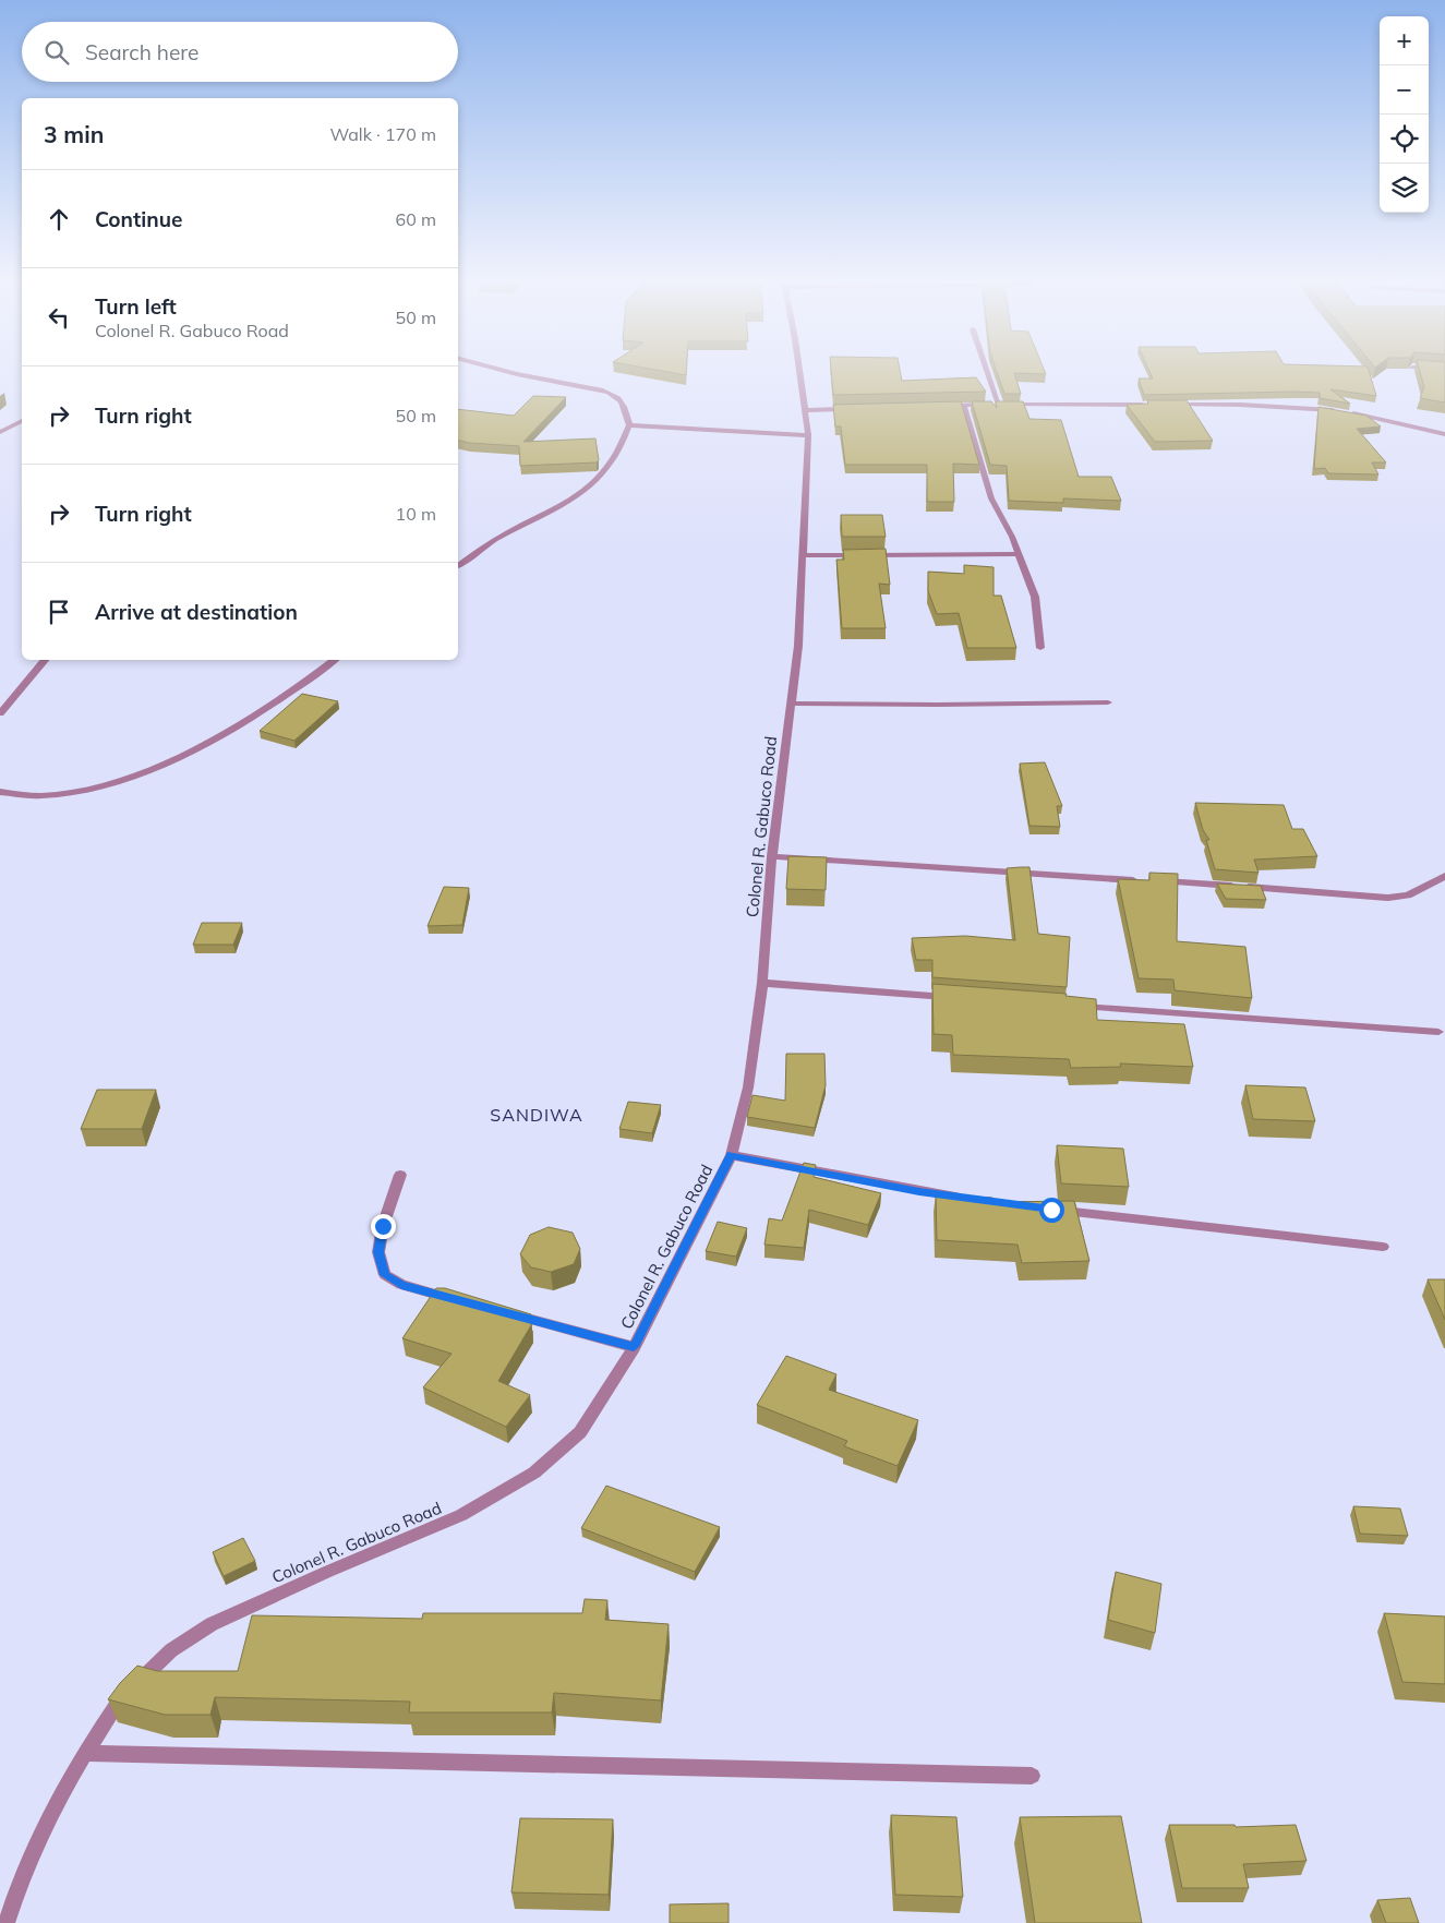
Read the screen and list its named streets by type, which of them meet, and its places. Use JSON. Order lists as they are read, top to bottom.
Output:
{
  "streets": {
    "street": ["Colonel R. Gabuco Road"]
  },
  "districts": ["SANDIWA"],
  "page": {
    "map_buttons": ["+", "−"],
    "search": "Search here",
    "heading": ["3 min", "Walk · 170 m"],
    "list": [
      ["Continue", "60 m"],
      ["Turn left", "Colonel R. Gabuco Road", "50 m"],
      ["Turn right", "50 m"],
      ["Turn right", "10 m"],
      "Arrive at destination"
    ]
  }
}
